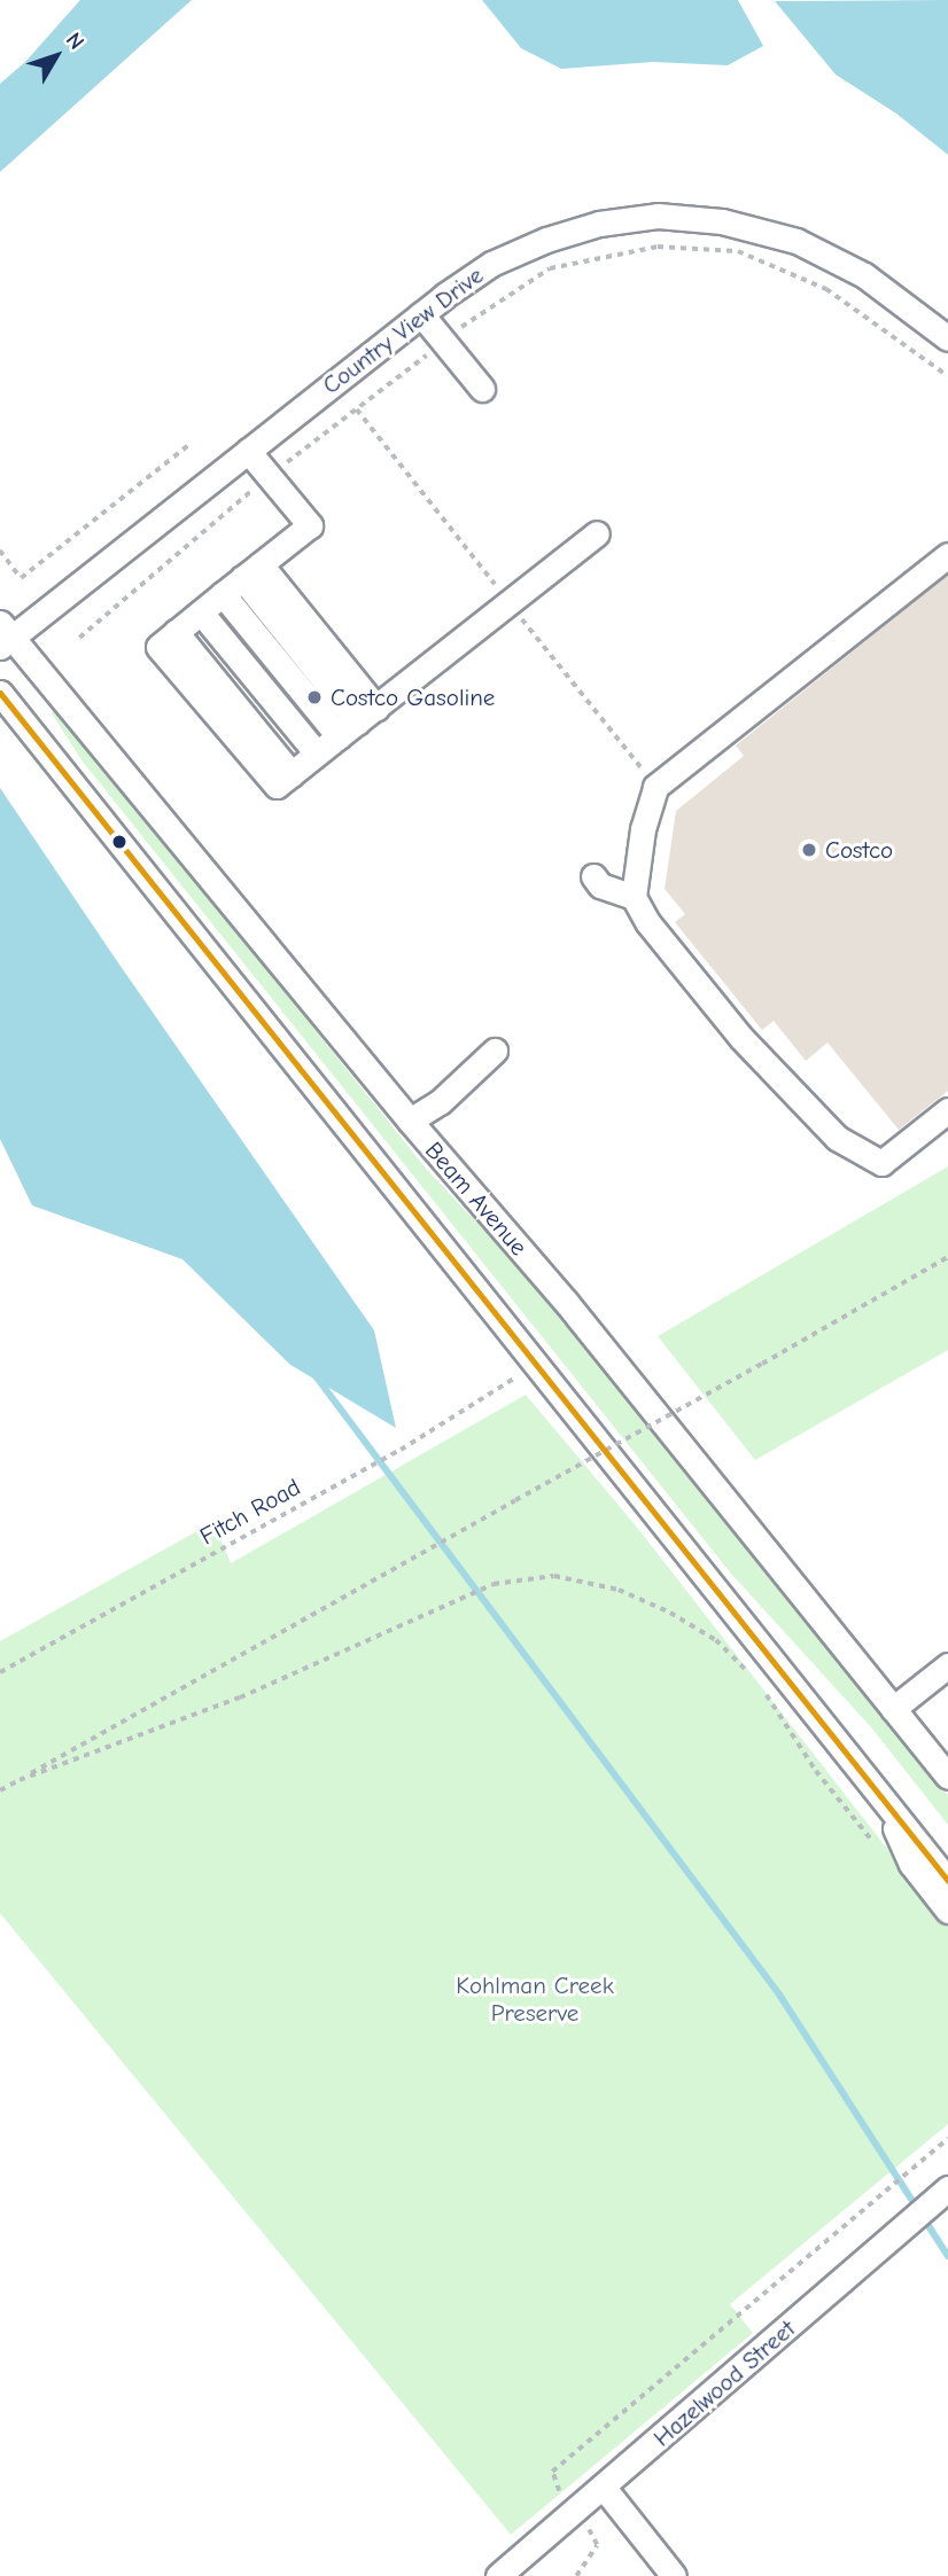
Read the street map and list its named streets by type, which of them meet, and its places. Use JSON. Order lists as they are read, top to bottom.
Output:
{
  "streets": {
    "street": ["Country View Drive", "Beam Avenue", "Hazelwood Street"],
    "path": ["Fitch Road"]
  },
  "crossings": [
    ["Country View Drive", "Beam Avenue"]
  ],
  "parks": ["Kohlman Creek Preserve"],
  "places": ["Costco Gasoline", "Costco"],
  "north": "top right"
}
